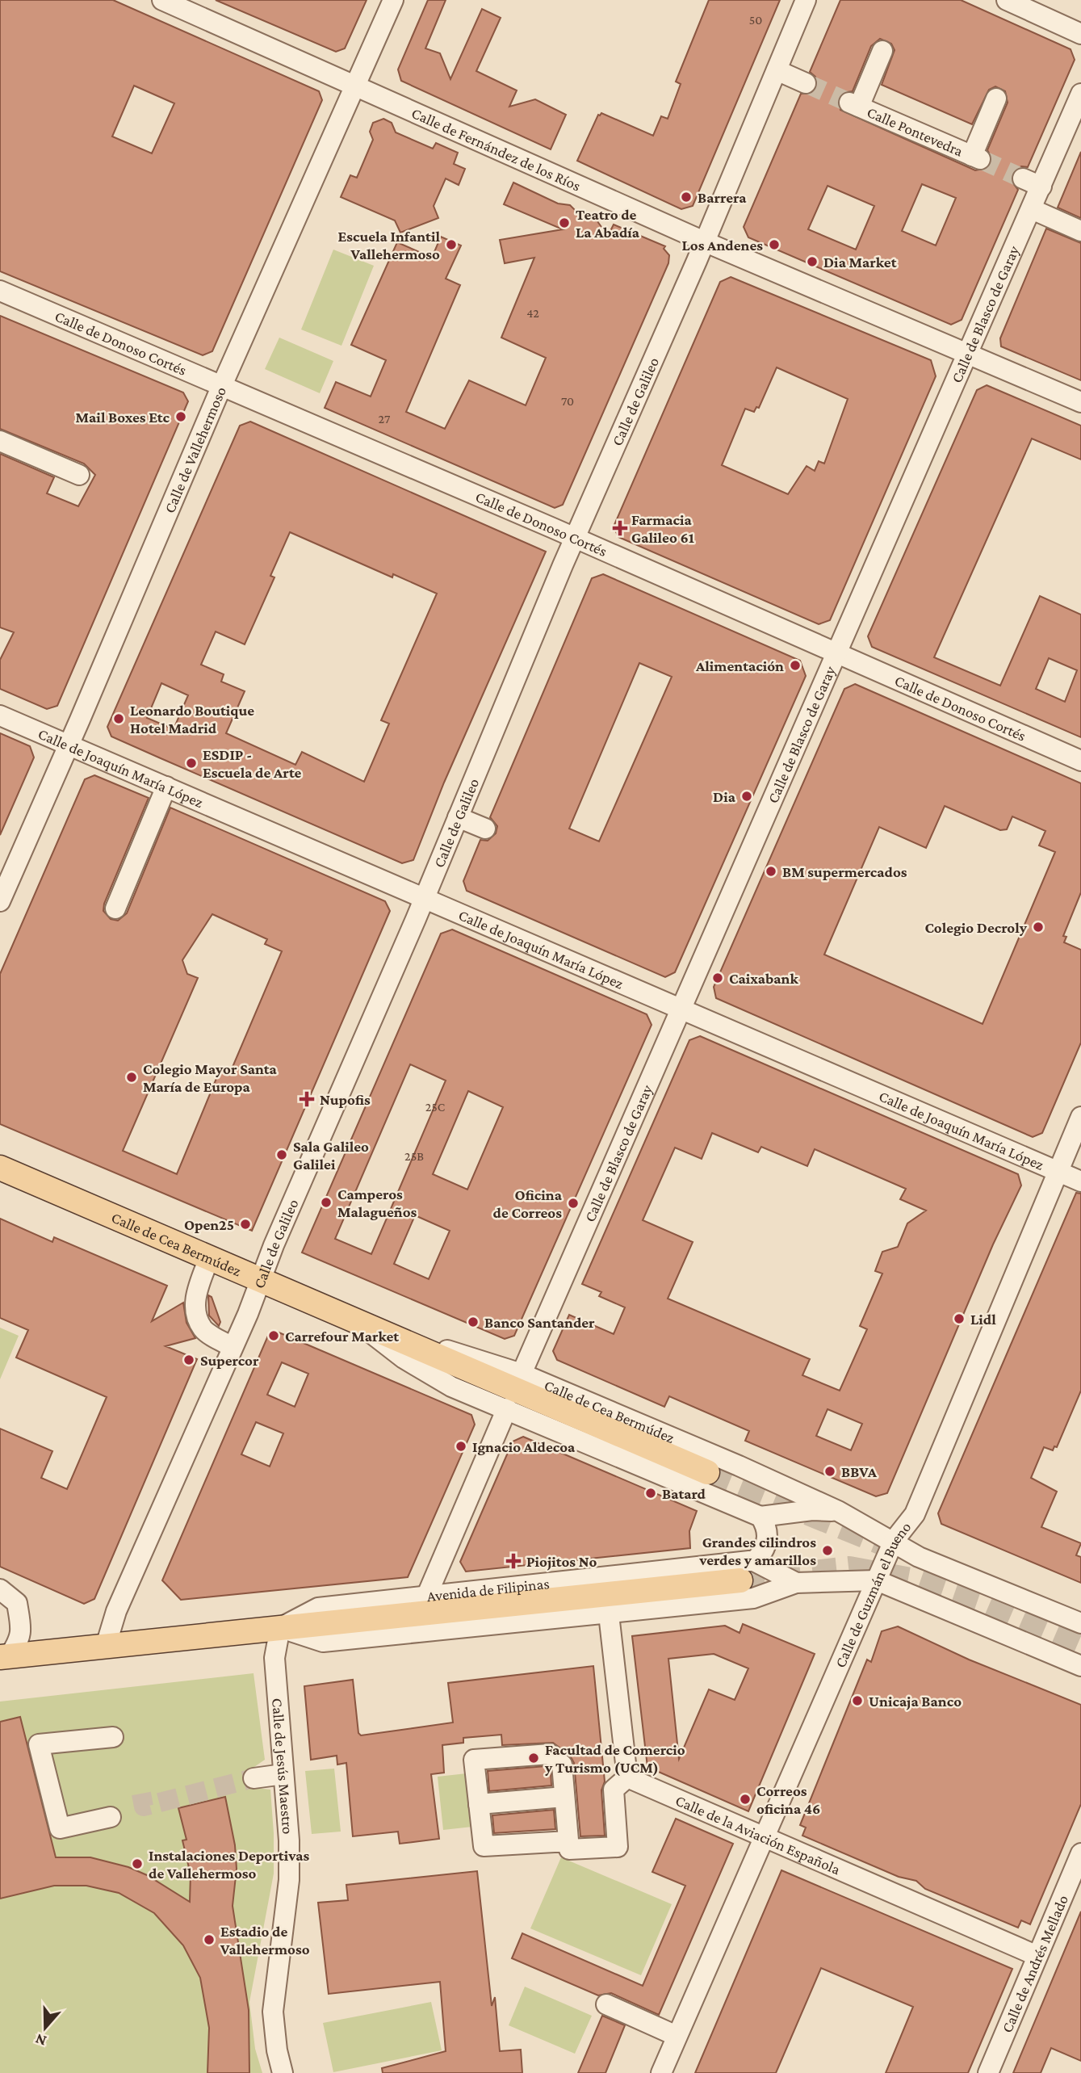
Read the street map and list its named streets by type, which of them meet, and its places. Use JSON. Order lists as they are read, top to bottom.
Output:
{
  "streets": {
    "main road": ["Calle de Cea Bermúdez", "Avenida de Filipinas"],
    "street": [
      "Calle Pontevedra",
      "Calle de Fernández de los Ríos",
      "Calle de Blasco de Garay",
      "Calle de Donoso Cortés",
      "Calle de Galileo",
      "Calle de Vallehermoso",
      "Calle de Joaquín María López",
      "Calle de Guzmán el Bueno",
      "Calle de Jesús Maestro",
      "Calle de la Aviación Española",
      "Calle de Andrés Mellado"
    ]
  },
  "crossings": [
    ["Calle de Fernández de los Ríos", "Calle de Blasco de Garay"],
    ["Calle de Fernández de los Ríos", "Calle de Galileo"],
    ["Calle de Fernández de los Ríos", "Calle de Vallehermoso"],
    ["Calle de Blasco de Garay", "Calle de Donoso Cortés"],
    ["Calle de Blasco de Garay", "Calle de Joaquín María López"],
    ["Calle de Blasco de Garay", "Calle de Cea Bermúdez"],
    ["Calle de Donoso Cortés", "Calle de Galileo"],
    ["Calle de Donoso Cortés", "Calle de Vallehermoso"],
    ["Calle de Galileo", "Calle de Joaquín María López"],
    ["Calle de Galileo", "Calle de Cea Bermúdez"],
    ["Calle de Galileo", "Avenida de Filipinas"],
    ["Calle de Vallehermoso", "Calle de Joaquín María López"],
    ["Calle de Joaquín María López", "Calle de Guzmán el Bueno"],
    ["Calle de Cea Bermúdez", "Calle de Guzmán el Bueno"],
    ["Avenida de Filipinas", "Calle de Guzmán el Bueno"],
    ["Avenida de Filipinas", "Calle de Jesús Maestro"],
    ["Calle de Guzmán el Bueno", "Calle de la Aviación Española"],
    ["Calle de la Aviación Española", "Calle de Andrés Mellado"]
  ],
  "places": {
    "other": [
      "Barrera",
      "Teatro de La Abadía",
      "Escuela Infantil Vallehermoso",
      "Los Andenes",
      "Dia Market",
      "Mail Boxes Etc",
      "Alimentación",
      "Leonardo Boutique Hotel Madrid",
      "ESDIP - Escuela de Arte",
      "Dia",
      "BM supermercados",
      "Colegio Decroly",
      "Caixabank",
      "Colegio Mayor Santa María de Europa",
      "Sala Galileo Galilei",
      "Camperos Malagueños",
      "Oficina de Correos",
      "Open25",
      "Lidl",
      "Banco Santander",
      "Carrefour Market",
      "Supercor",
      "Ignacio Aldecoa",
      "BBVA",
      "Batard",
      "Grandes cilindros verdes y amarillos",
      "Unicaja Banco",
      "Facultad de Comercio y Turismo (UCM)",
      "Correos oficina 46",
      "Instalaciones Deportivas de Vallehermoso",
      "Estadio de Vallehermoso"
    ],
    "health": ["Farmacia Galileo 61", "Nupofis", "Piojitos No"]
  },
  "house_numbers": [
    "50",
    "42",
    "70",
    "27",
    "25C",
    "25B"
  ],
  "north": "bottom"
}
